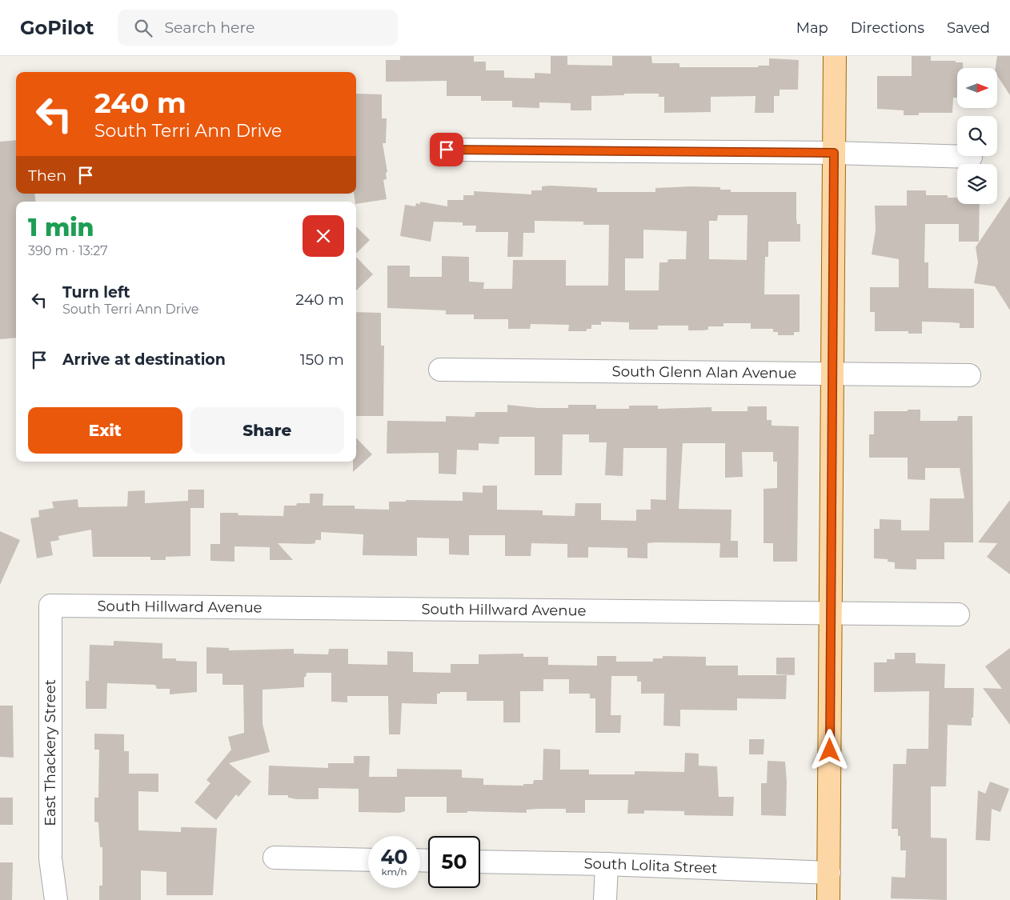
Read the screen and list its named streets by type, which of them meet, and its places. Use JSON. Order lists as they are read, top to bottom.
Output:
{
  "streets": {
    "street": [
      "South Glenn Alan Avenue",
      "South Hillward Avenue",
      "East Thackery Street",
      "South Lolita Street"
    ]
  },
  "crossings": [
    ["South Hillward Avenue", "East Thackery Street"]
  ],
  "north": "right",
  "page": {
    "header": "GoPilot",
    "search": "Search here",
    "nav": ["Map", "Directions", "Saved"],
    "turn": ["240 m", "South Terri Ann Drive"],
    "then": "Then",
    "heading": ["1 min", "390 m · 13:27"],
    "list": [
      {
        "name": "Turn left",
        "note": "South Terri Ann Drive",
        "value": "240 m"
      },
      {
        "name": "Arrive at destination",
        "value": "150 m"
      }
    ],
    "buttons": ["Exit", "Share"],
    "speed": "40 km/h",
    "limit": "50"
  }
}
